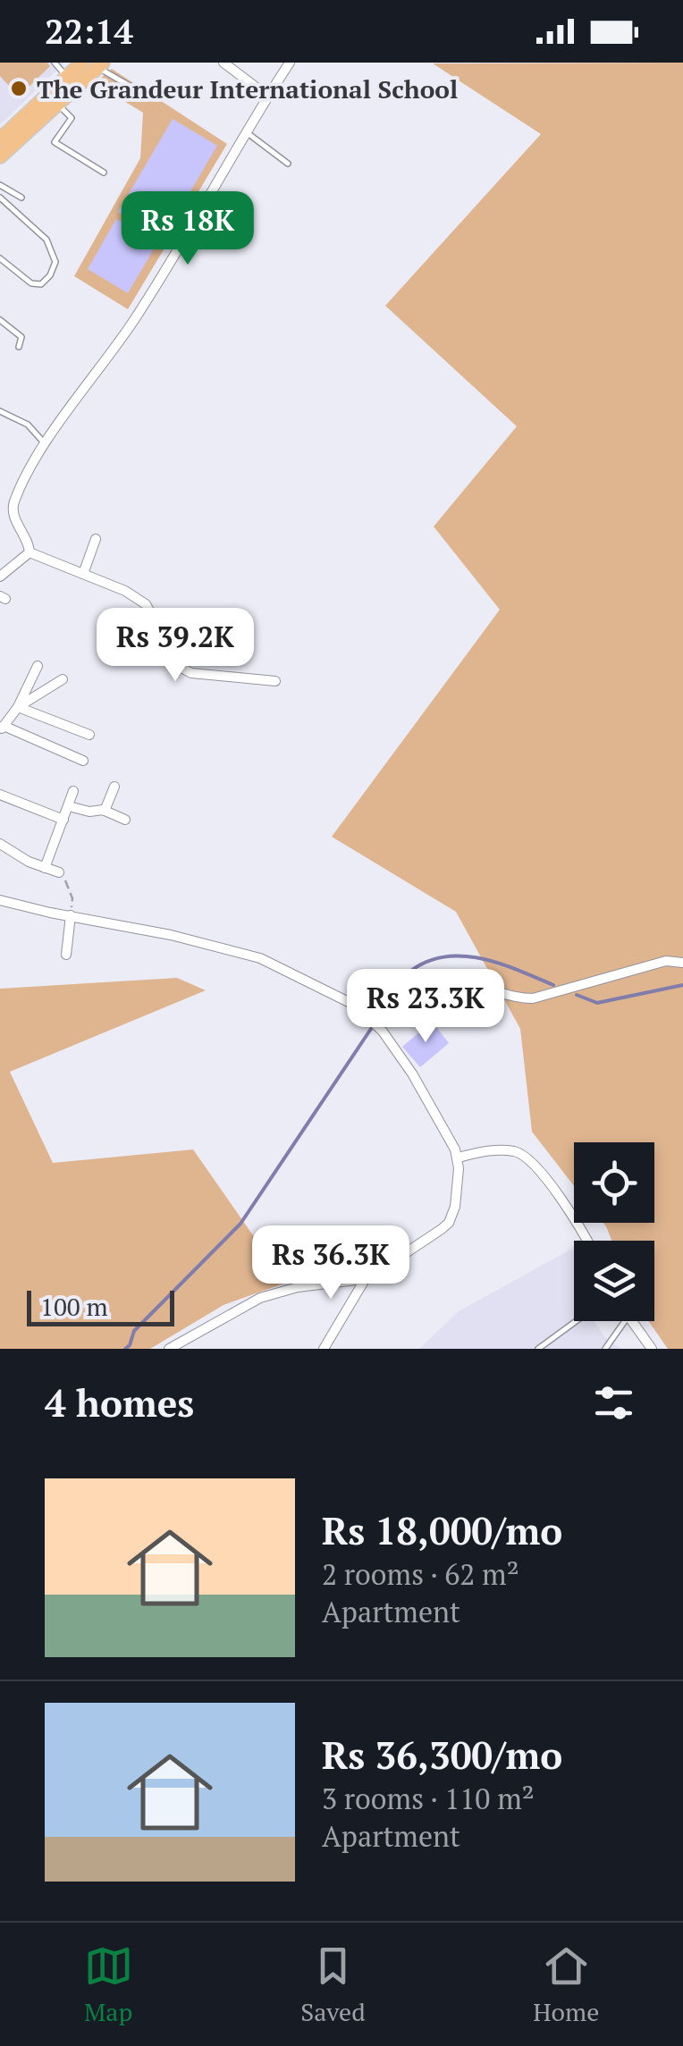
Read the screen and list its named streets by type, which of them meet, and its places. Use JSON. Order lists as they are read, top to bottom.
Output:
{
  "places": ["The Grandeur International School"],
  "scale_bar": "100 m",
  "page": {
    "status": "22:14",
    "price": [
      "Rs 18K",
      "Rs 39.2K",
      "Rs 23.3K",
      "Rs 36.3K"
    ],
    "scale": "100 m",
    "heading": "4 homes",
    "list": [
      {
        "name": "Rs 18,000/mo",
        "note": "2 rooms · 62 m² · Apartment"
      },
      {
        "name": "Rs 36,300/mo",
        "note": "3 rooms · 110 m² · Apartment"
      }
    ],
    "tabs": ["Map", "Saved", "Home"]
  }
}
